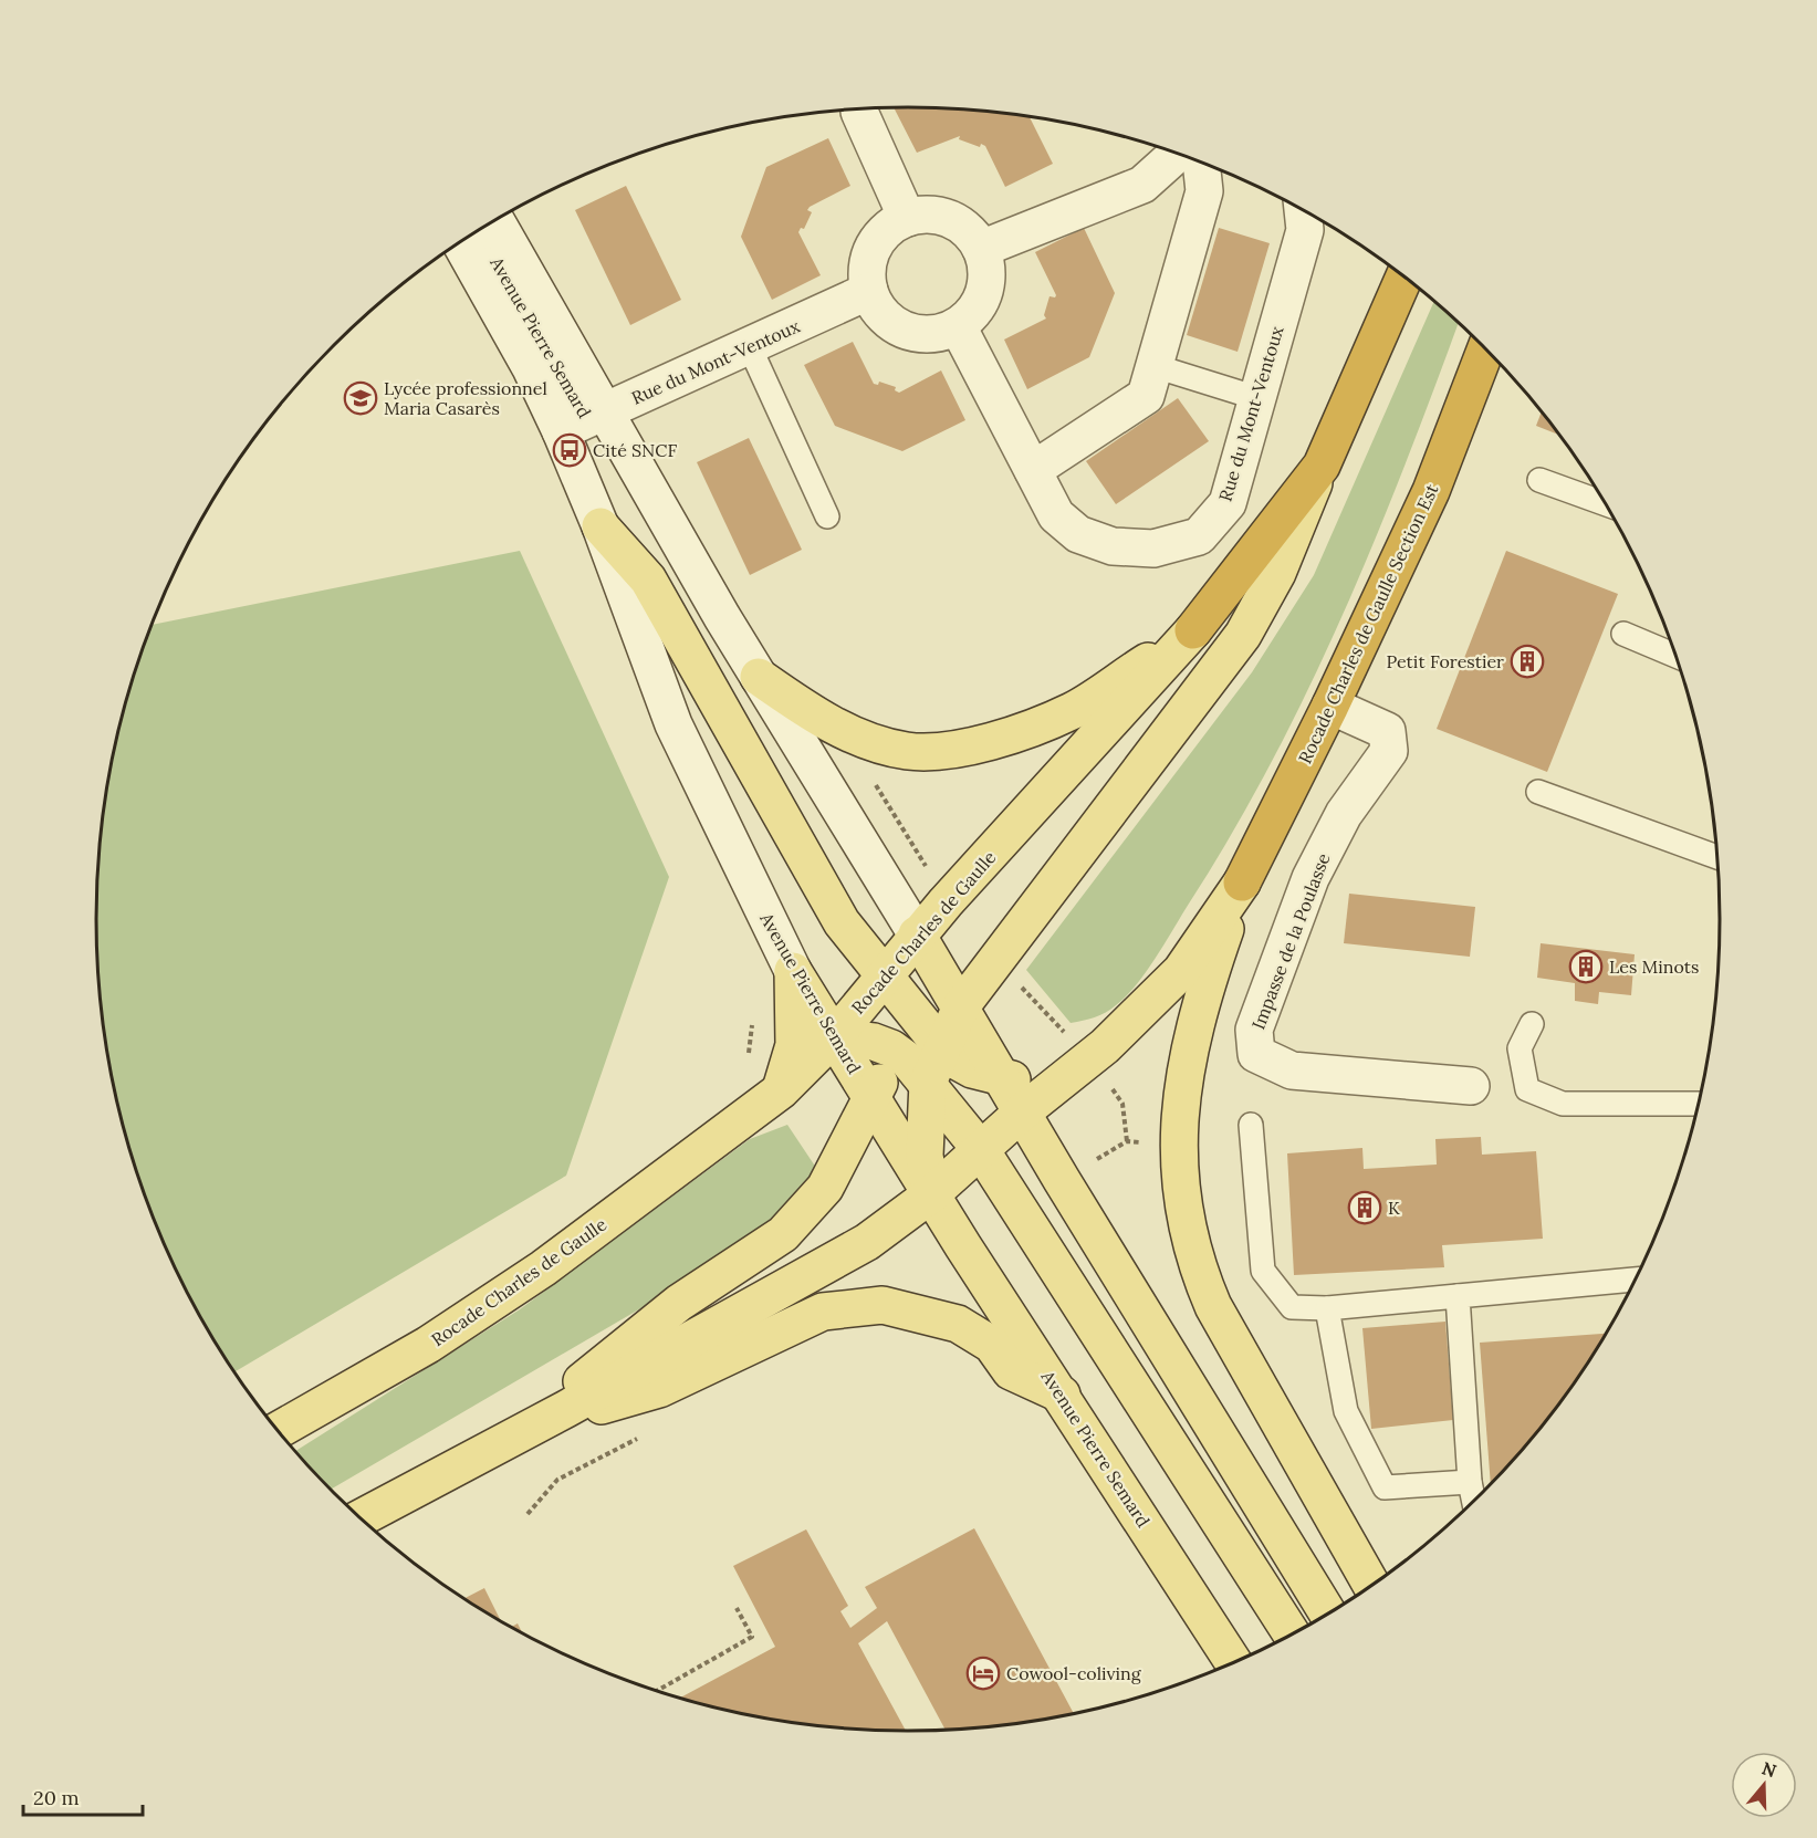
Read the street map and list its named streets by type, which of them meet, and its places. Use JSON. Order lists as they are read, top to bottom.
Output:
{
  "streets": {
    "highway": ["Rocade Charles de Gaulle Section Est", "Rocade Charles de Gaulle"],
    "main road": ["Avenue Pierre Semard"],
    "street": ["Rue du Mont-Ventoux", "Impasse de la Poulasse"]
  },
  "crossings": [
    ["Avenue Pierre Semard", "Rue du Mont-Ventoux"],
    ["Avenue Pierre Semard", "Rocade Charles de Gaulle"],
    ["Rocade Charles de Gaulle Section Est", "Impasse de la Poulasse"]
  ],
  "places": {
    "school or university": ["Lycée professionnel Maria Casarès"],
    "bus stop": ["Cité SNCF"],
    "building": ["Petit Forestier", "Les Minots", "K"],
    "hotel": ["Cowool-coliving"]
  },
  "scale_bar": "20 m",
  "north": "top"
}
